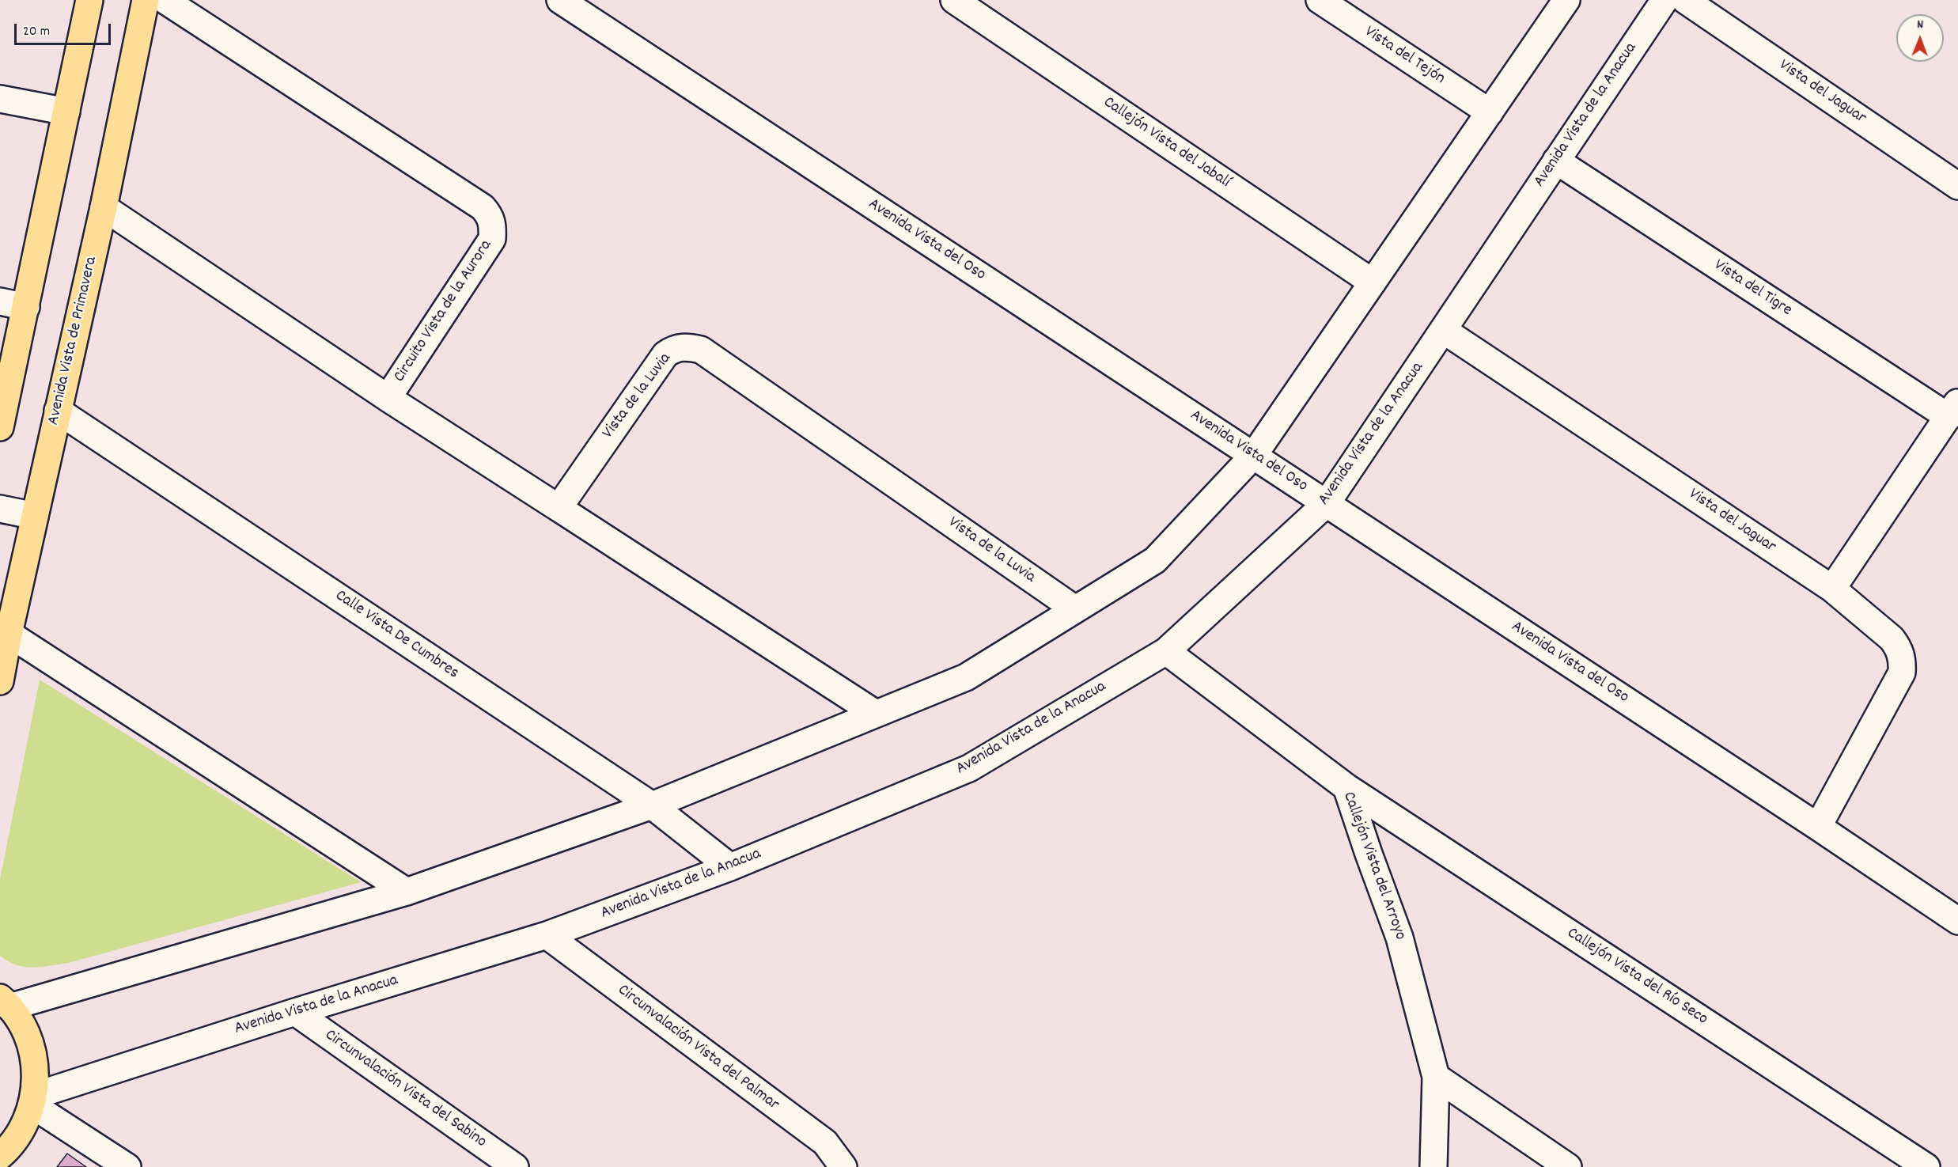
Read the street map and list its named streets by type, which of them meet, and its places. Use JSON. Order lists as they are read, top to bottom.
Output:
{
  "streets": {
    "main road": ["Avenida Vista de Primavera"],
    "street": [
      "Vista del Tejón",
      "Vista del Jaguar",
      "Avenida Vista de la Anacua",
      "Callejón Vista del Jabalí",
      "Avenida Vista del Oso",
      "Vista del Tigre",
      "Circuito Vista de la Aurora",
      "Vista de la Luvia",
      "Calle Vista De Cumbres",
      "Callejón Vista del Arroyo",
      "Callejón Vista del Río Seco",
      "Circunvalación Vista del Palmar",
      "Circunvalación Vista del Sabino"
    ]
  },
  "crossings": [
    ["Vista del Jaguar", "Avenida Vista de la Anacua"],
    ["Vista del Jaguar", "Avenida Vista del Oso"],
    ["Avenida Vista de la Anacua", "Avenida Vista del Oso"],
    ["Avenida Vista de la Anacua", "Vista del Tigre"],
    ["Avenida Vista de la Anacua", "Calle Vista De Cumbres"],
    ["Avenida Vista de la Anacua", "Callejón Vista del Arroyo"],
    ["Avenida Vista de la Anacua", "Circunvalación Vista del Palmar"],
    ["Avenida Vista de la Anacua", "Circunvalación Vista del Sabino"],
    ["Circuito Vista de la Aurora", "Avenida Vista de Primavera"],
    ["Avenida Vista de Primavera", "Calle Vista De Cumbres"],
    ["Callejón Vista del Arroyo", "Callejón Vista del Río Seco"]
  ],
  "scale_bar": "20 m",
  "north": "top"
}
